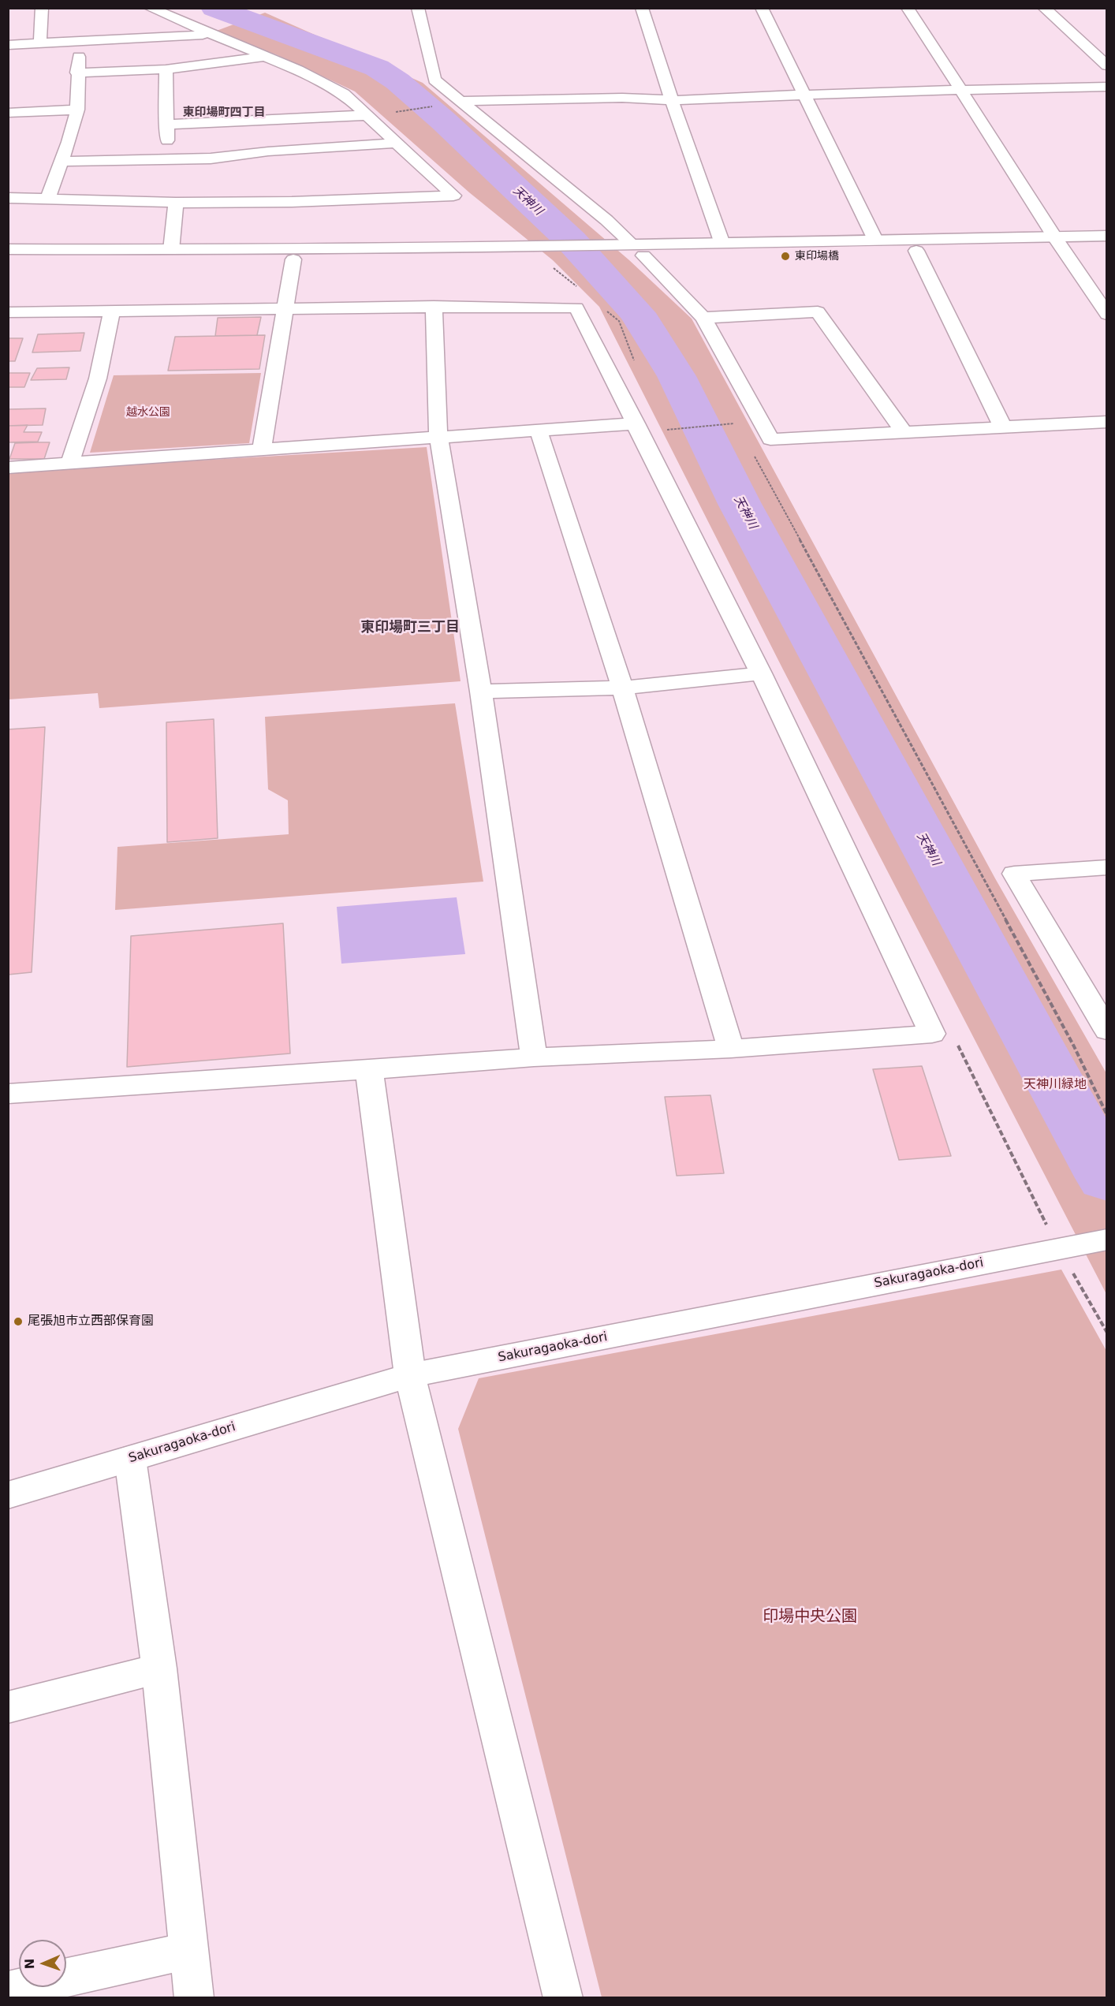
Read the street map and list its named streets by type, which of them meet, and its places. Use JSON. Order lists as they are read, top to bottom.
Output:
{
  "streets": {
    "street": ["Sakuragaoka-dori"]
  },
  "districts": ["東印場町四丁目", "東印場町三丁目"],
  "water": ["天神川"],
  "parks": ["越水公園", "天神川緑地", "印場中央公園"],
  "places": ["東印場橋", "尾張旭市立西部保育園"],
  "north": "left"
}
